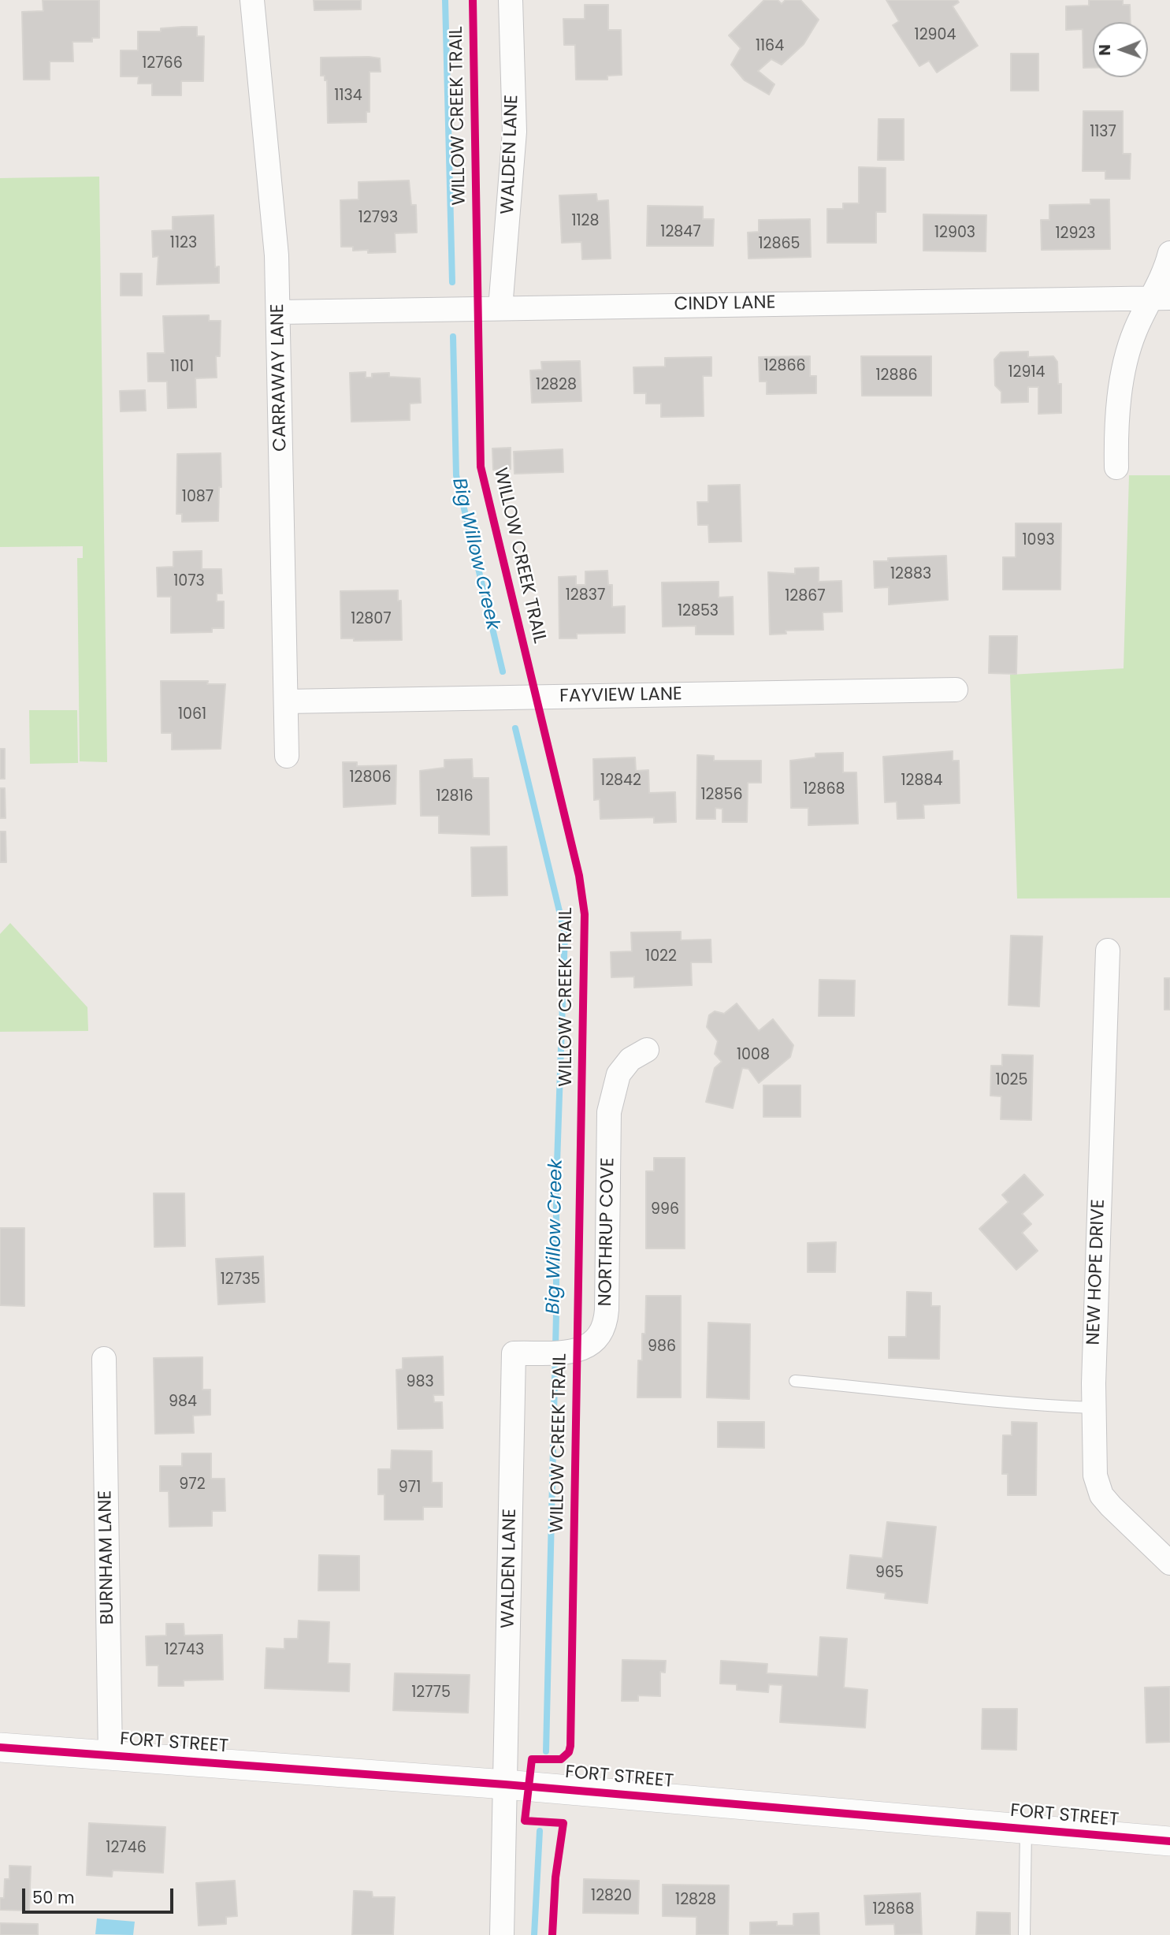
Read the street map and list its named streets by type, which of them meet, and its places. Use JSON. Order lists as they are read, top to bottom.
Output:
{
  "streets": {
    "street": [
      "WALDEN LANE",
      "CINDY LANE",
      "CARRAWAY LANE",
      "FAYVIEW LANE",
      "NORTHRUP COVE",
      "NEW HOPE DRIVE",
      "BURNHAM LANE",
      "FORT STREET"
    ],
    "cycle path": ["WILLOW CREEK TRAIL"]
  },
  "crossings": [
    ["WALDEN LANE", "CINDY LANE"],
    ["WALDEN LANE", "NORTHRUP COVE"],
    ["WALDEN LANE", "FORT STREET"],
    ["CINDY LANE", "CARRAWAY LANE"],
    ["CARRAWAY LANE", "FAYVIEW LANE"],
    ["BURNHAM LANE", "FORT STREET"]
  ],
  "water": ["Big Willow Creek"],
  "house_numbers": [
    "12904",
    "1164",
    "12766",
    "1134",
    "1137",
    "12793",
    "1128",
    "12847",
    "12903",
    "12923",
    "1123",
    "12865",
    "12866",
    "1101",
    "12914",
    "12886",
    "12828",
    "1087",
    "1093",
    "12883",
    "1073",
    "12837",
    "12867",
    "12853",
    "12807",
    "1061",
    "12806",
    "12842",
    "12884",
    "12868",
    "12856",
    "12816",
    "1022",
    "1008",
    "1025",
    "996",
    "12735",
    "986",
    "983",
    "984",
    "972",
    "971",
    "965",
    "12743",
    "12775",
    "12746",
    "12820",
    "12828",
    "12868"
  ],
  "scale_bar": "50 m",
  "north": "left"
}
